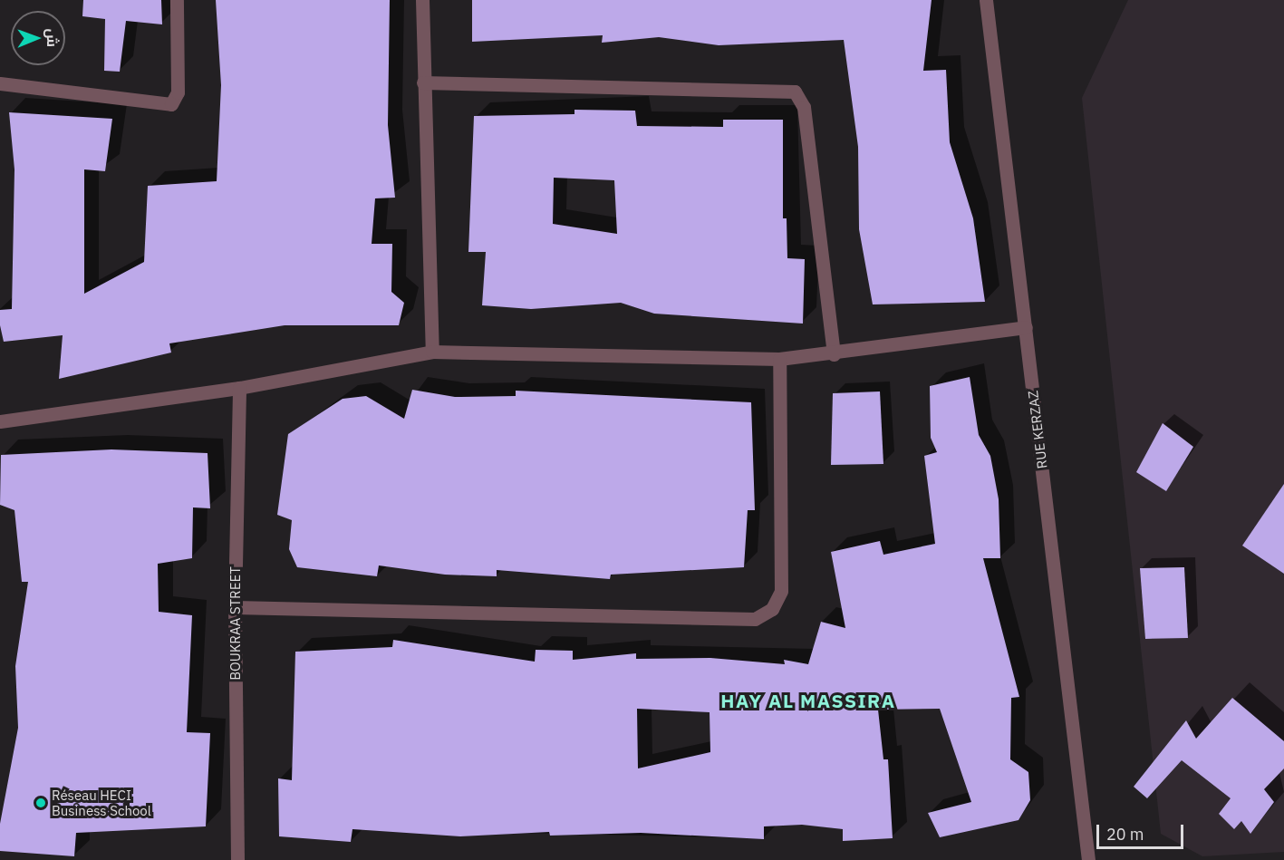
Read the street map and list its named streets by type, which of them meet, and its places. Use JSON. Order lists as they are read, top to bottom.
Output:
{
  "streets": {
    "street": ["RUE KERZAZ", "BOUKRAA STREET"]
  },
  "districts": ["HAY AL MASSIRA"],
  "places": ["Réseau HECI Business School"],
  "scale_bar": "20 m",
  "north": "right"
}
